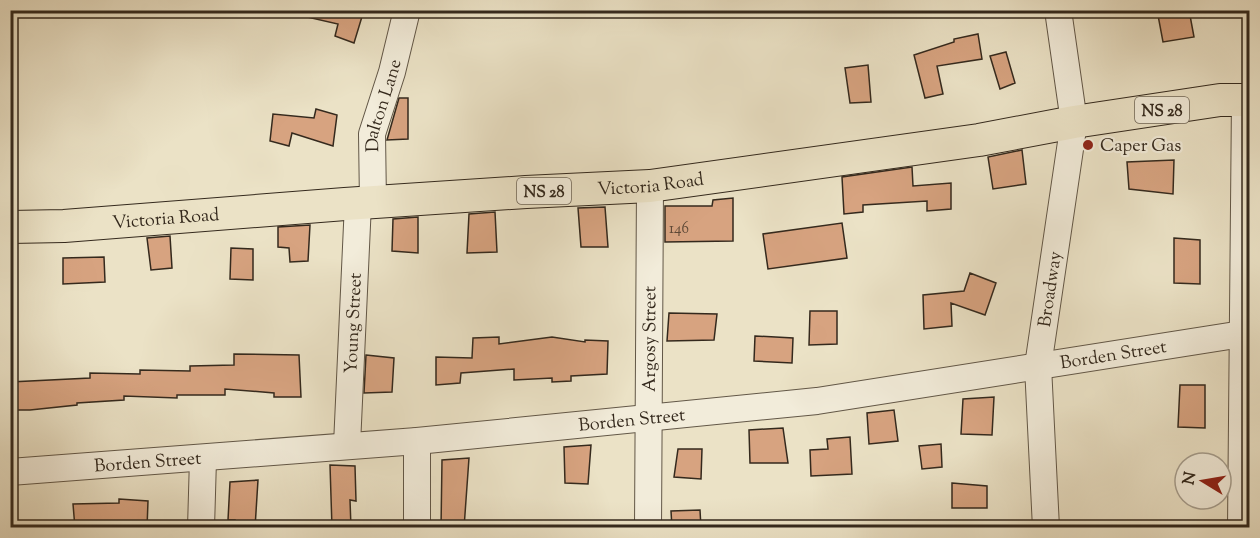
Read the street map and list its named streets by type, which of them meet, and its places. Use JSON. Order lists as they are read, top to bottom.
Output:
{
  "streets": {
    "main road": ["NS 28", "Victoria Road"],
    "street": [
      "Dalton Lane",
      "Broadway",
      "Young Street",
      "Argosy Street",
      "Borden Street"
    ]
  },
  "crossings": [
    ["Dalton Lane", "Victoria Road"],
    ["Dalton Lane", "Young Street"],
    ["Victoria Road", "Broadway"],
    ["Victoria Road", "Young Street"],
    ["Victoria Road", "Argosy Street"],
    ["Broadway", "Borden Street"],
    ["Young Street", "Borden Street"],
    ["Argosy Street", "Borden Street"]
  ],
  "places": ["Caper Gas"],
  "house_numbers": ["146"],
  "north": "left"
}
